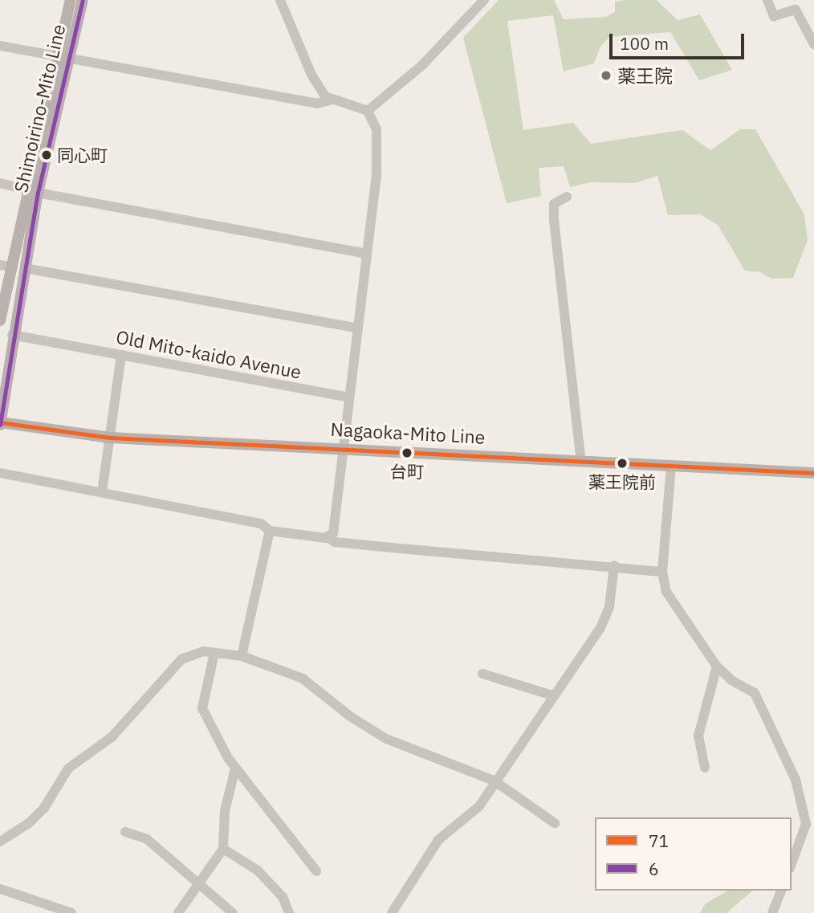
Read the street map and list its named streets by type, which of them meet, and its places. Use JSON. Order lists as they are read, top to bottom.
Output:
{
  "streets": {
    "main road": ["Shimoirino-Mito Line", "Nagaoka-Mito Line"],
    "street": ["Old Mito-kaido Avenue"]
  },
  "crossings": [
    ["Shimoirino-Mito Line", "Old Mito-kaido Avenue"],
    ["Shimoirino-Mito Line", "Nagaoka-Mito Line"]
  ],
  "places": [
    "薬王院",
    "同心町",
    "台町",
    "薬王院前"
  ],
  "lines": ["transit line 6", "transit line 71"],
  "legend": ["71", "6"],
  "scale_bar": "100 m"
}
